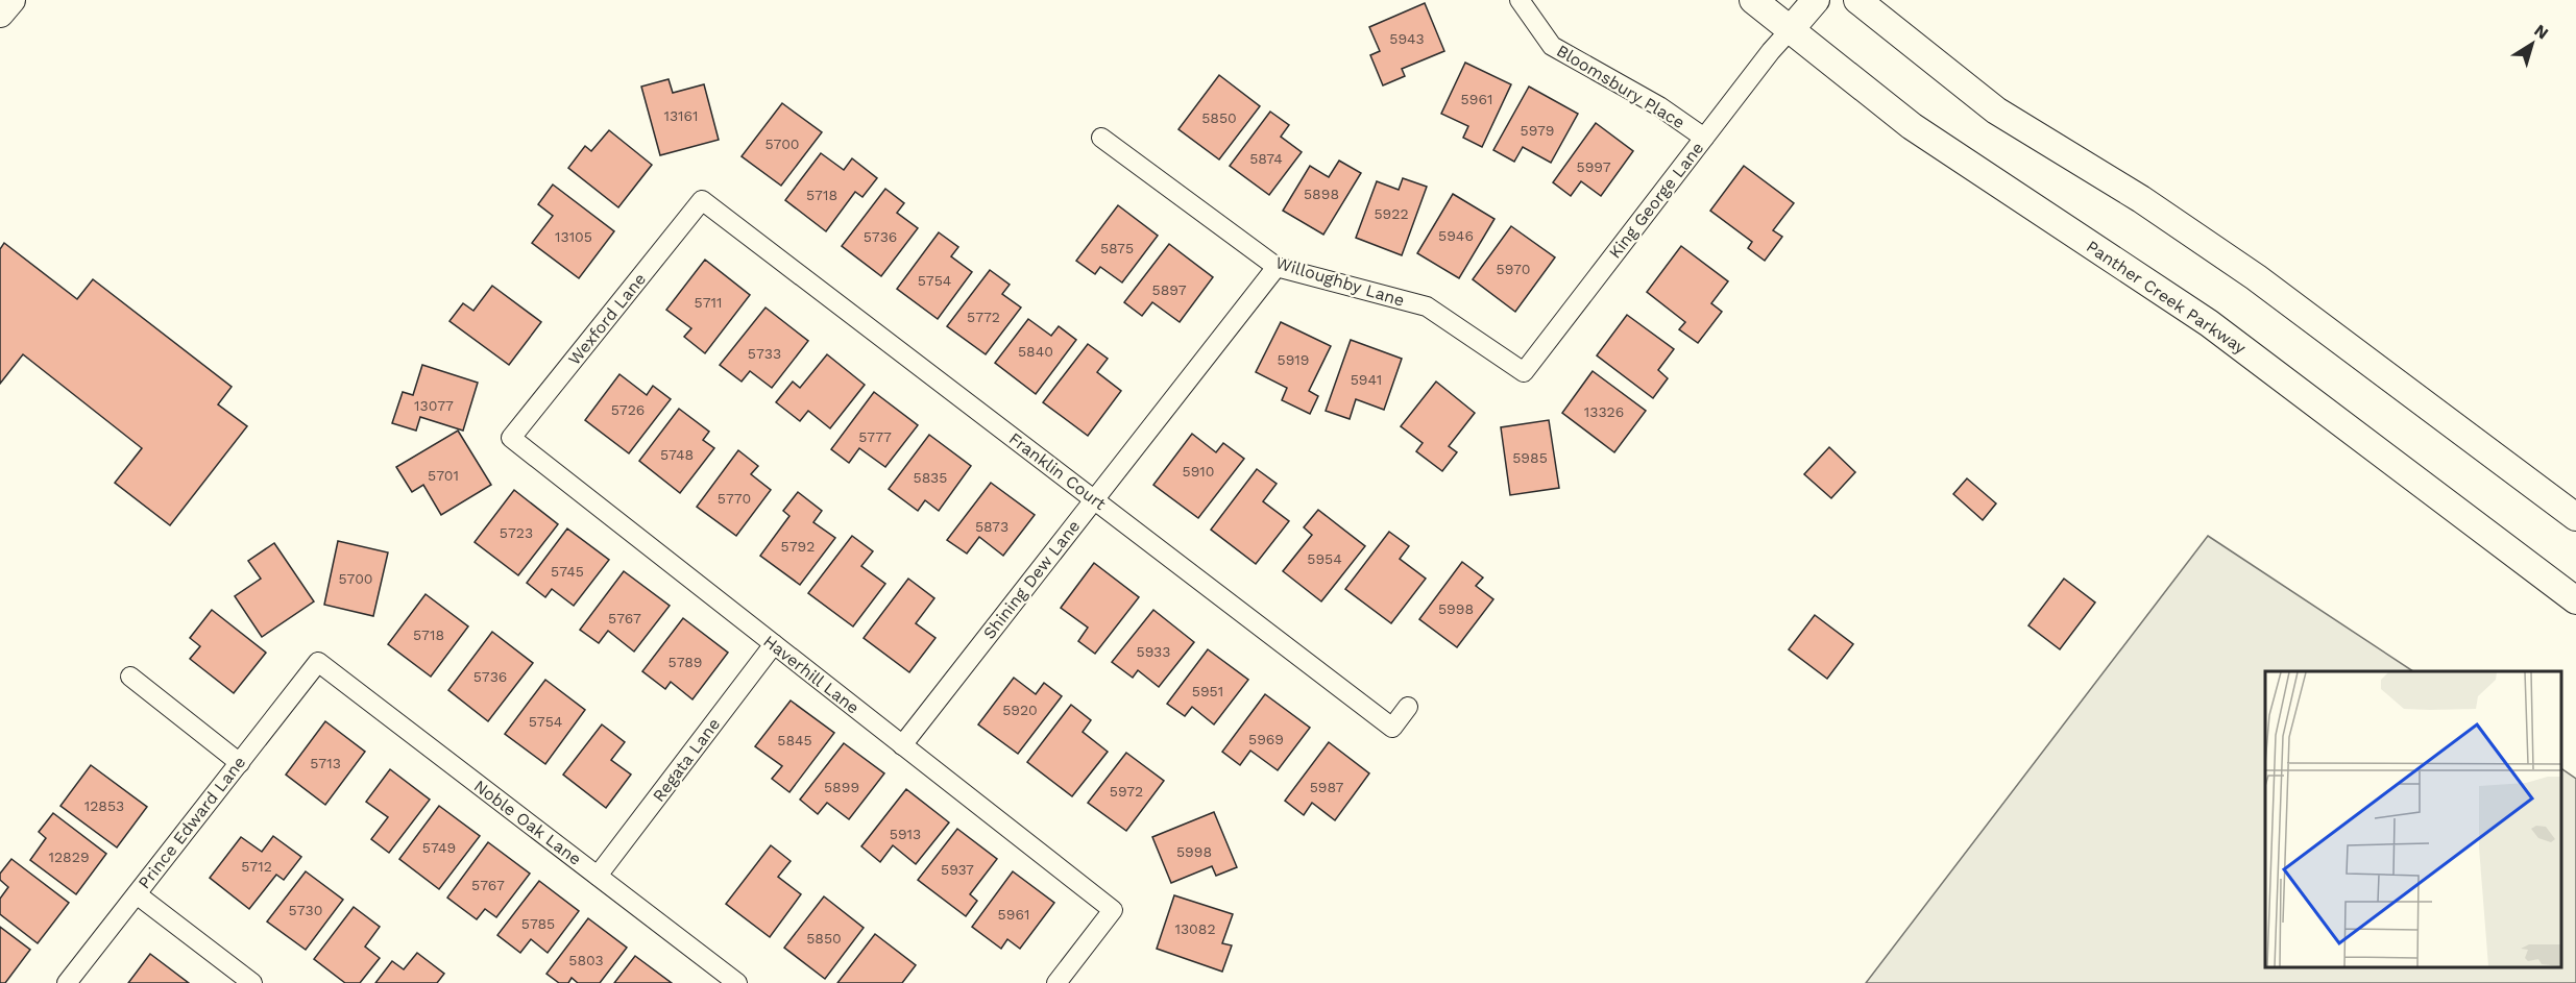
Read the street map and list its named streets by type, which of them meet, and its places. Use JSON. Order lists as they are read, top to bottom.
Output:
{
  "streets": {
    "main road": ["Panther Creek Parkway"],
    "street": [
      "Bloomsbury Place",
      "King George Lane",
      "Willoughby Lane",
      "Wexford Lane",
      "Franklin Court",
      "Shining Dew Lane",
      "Haverhill Lane",
      "Regata Lane",
      "Prince Edward Lane",
      "Noble Oak Lane"
    ]
  },
  "crossings": [
    ["Bloomsbury Place", "King George Lane"],
    ["King George Lane", "Willoughby Lane"],
    ["King George Lane", "Panther Creek Parkway"],
    ["Willoughby Lane", "Shining Dew Lane"],
    ["Wexford Lane", "Franklin Court"],
    ["Wexford Lane", "Haverhill Lane"],
    ["Franklin Court", "Shining Dew Lane"],
    ["Shining Dew Lane", "Haverhill Lane"],
    ["Haverhill Lane", "Regata Lane"],
    ["Regata Lane", "Noble Oak Lane"],
    ["Prince Edward Lane", "Noble Oak Lane"]
  ],
  "house_numbers": [
    "5943",
    "5961",
    "13161",
    "5850",
    "5979",
    "5700",
    "5874",
    "5997",
    "5898",
    "5718",
    "5922",
    "5946",
    "13105",
    "5736",
    "5875",
    "5970",
    "5754",
    "5897",
    "5711",
    "5772",
    "5840",
    "5733",
    "5919",
    "5941",
    "13077",
    "5726",
    "13326",
    "5777",
    "5748",
    "5985",
    "5910",
    "5701",
    "5835",
    "5770",
    "5873",
    "5723",
    "5792",
    "5954",
    "5745",
    "5700",
    "5998",
    "5767",
    "5718",
    "5933",
    "5789",
    "5736",
    "5951",
    "5920",
    "5754",
    "5969",
    "5845",
    "5713",
    "5899",
    "5987",
    "5972",
    "12853",
    "5913",
    "5749",
    "5998",
    "12829",
    "5712",
    "5937",
    "5767",
    "5730",
    "5961",
    "5785",
    "13082",
    "5850",
    "5803"
  ],
  "north": "top right"
}
